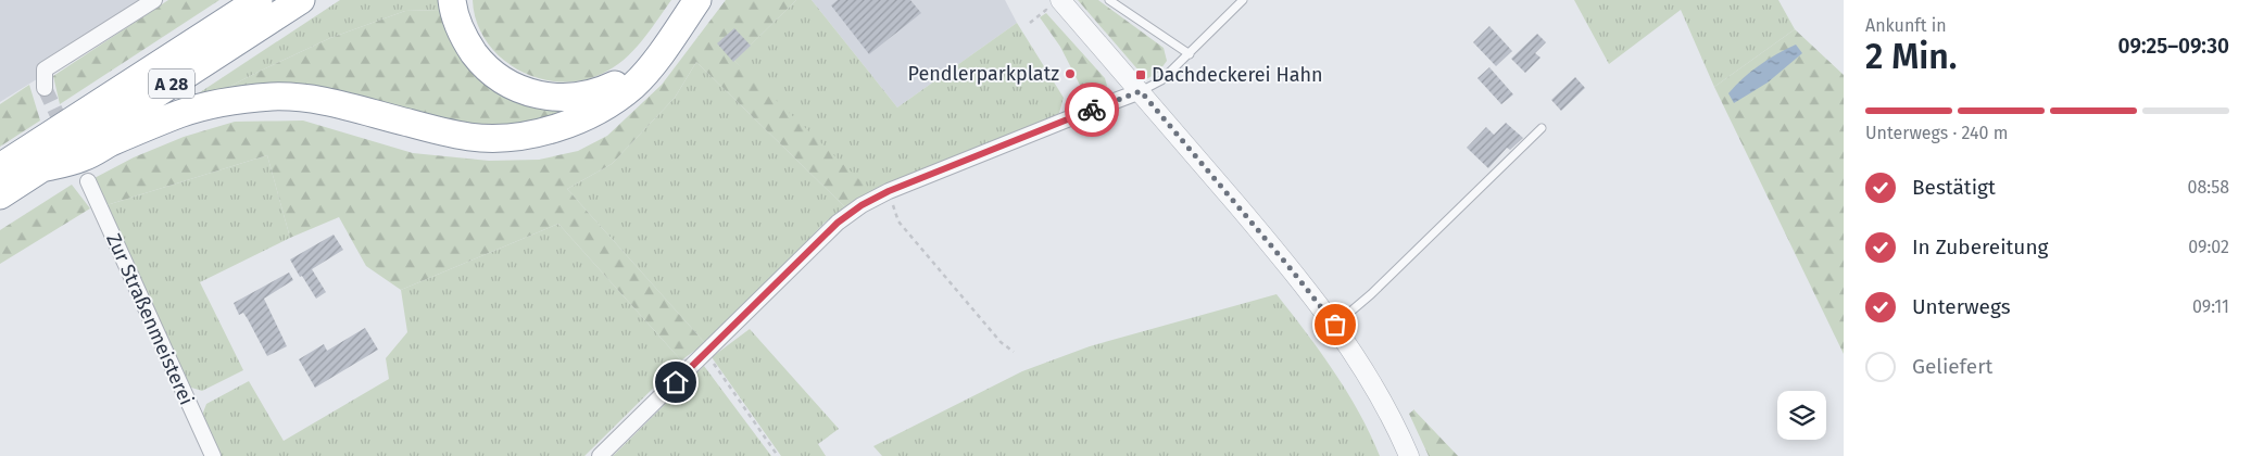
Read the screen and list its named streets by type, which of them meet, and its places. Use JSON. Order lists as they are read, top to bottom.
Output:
{
  "streets": {
    "highway": ["A 28"],
    "street": ["Zur Straßenmeisterei"]
  },
  "places": {
    "other": ["Pendlerparkplatz"],
    "transit": ["Dachdeckerei Hahn"]
  },
  "page": {
    "heading": ["2 Min.", "Ankunft in", "09:25–09:30"],
    "bar": "Unterwegs · 240 m",
    "list": [
      ["Bestätigt", "08:58"],
      ["In Zubereitung", "09:02"],
      ["Unterwegs", "09:11"],
      "Geliefert"
    ]
  }
}
